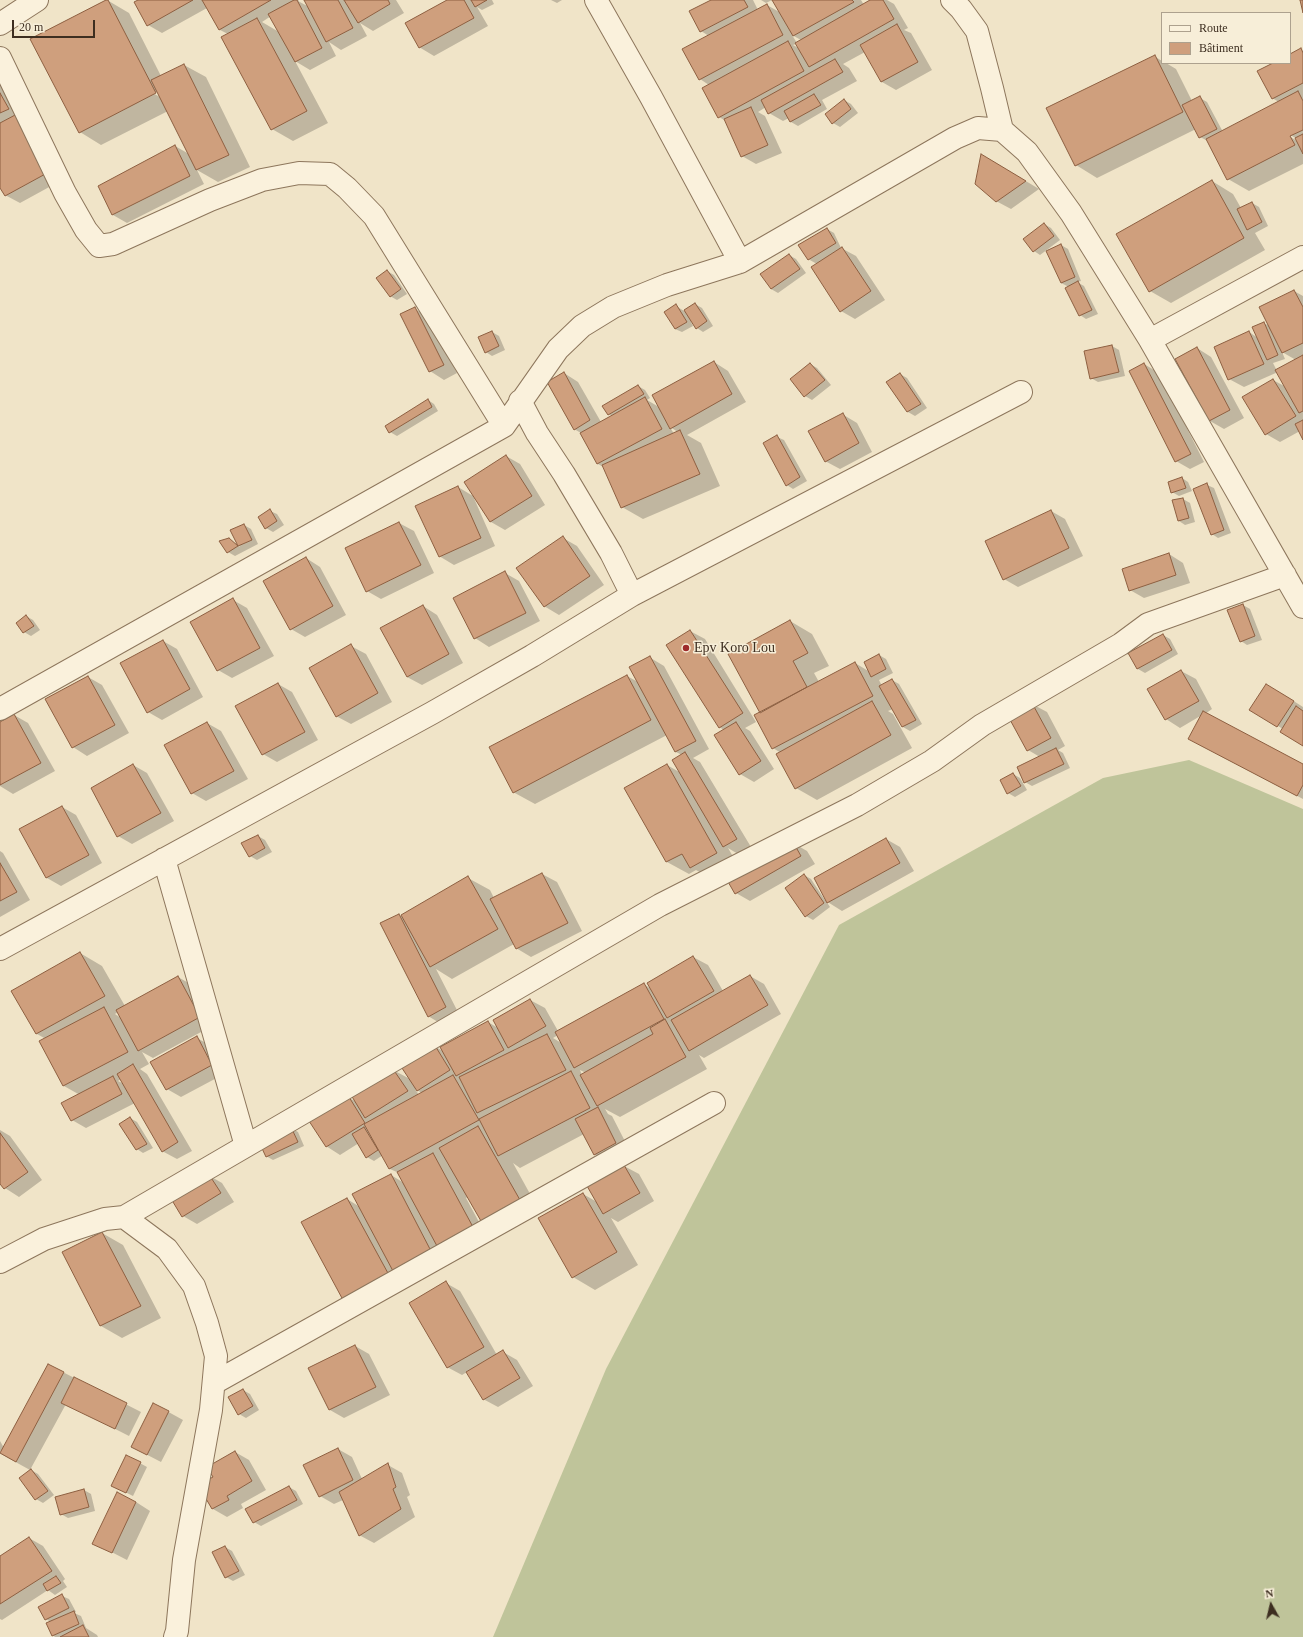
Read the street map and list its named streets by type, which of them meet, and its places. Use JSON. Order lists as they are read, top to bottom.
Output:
{
  "places": ["Epv Koro Lou"],
  "legend": ["Route", "Bâtiment"],
  "scale_bar": "20 m",
  "north": "top"
}
